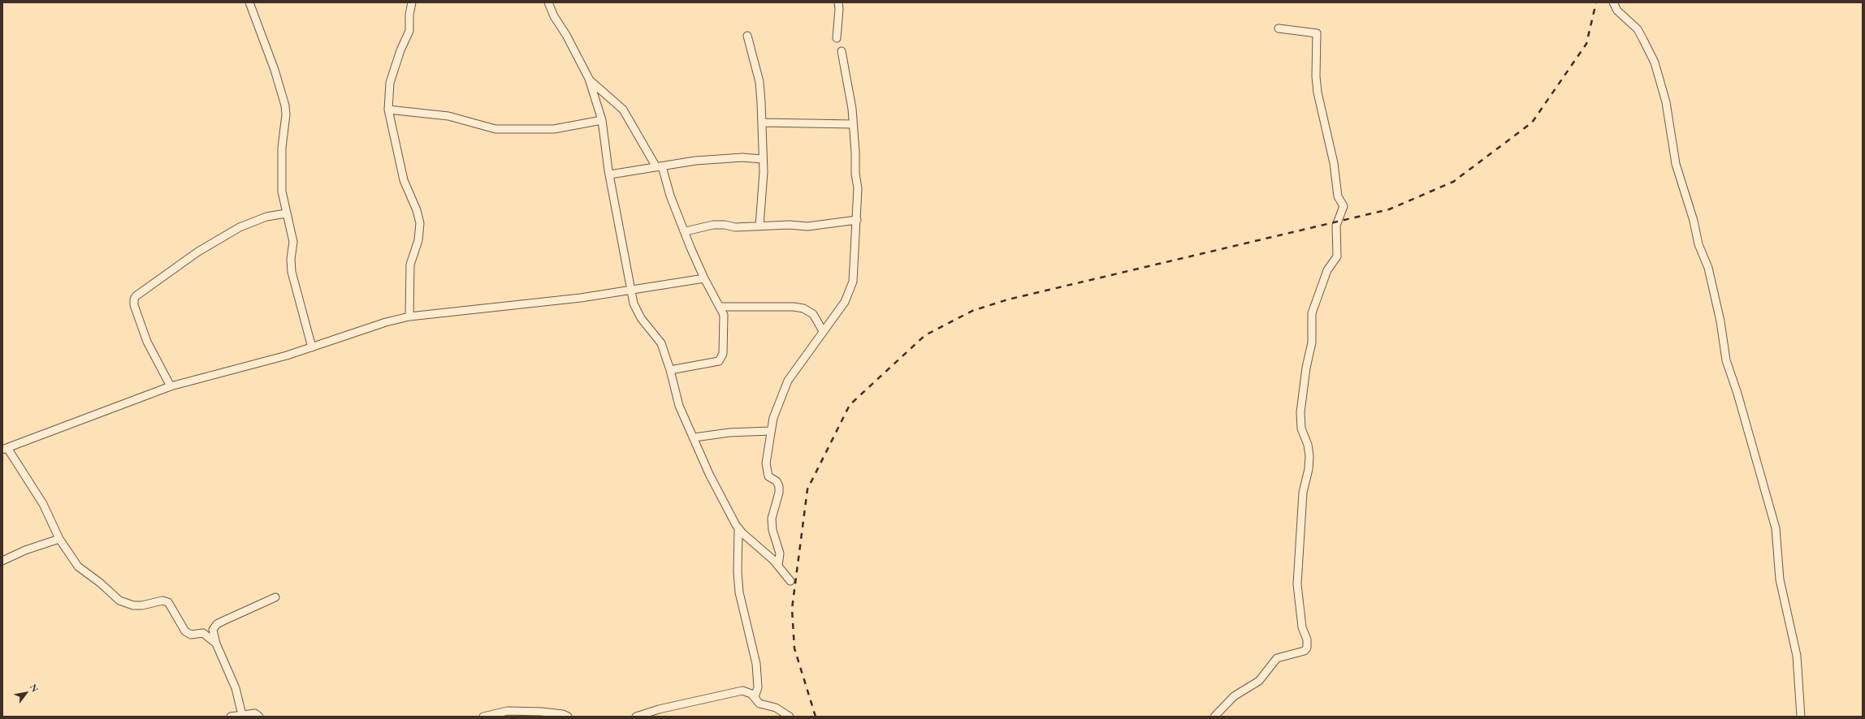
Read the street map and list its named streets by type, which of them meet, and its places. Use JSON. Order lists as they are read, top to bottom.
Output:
{
  "north": "top right"
}
